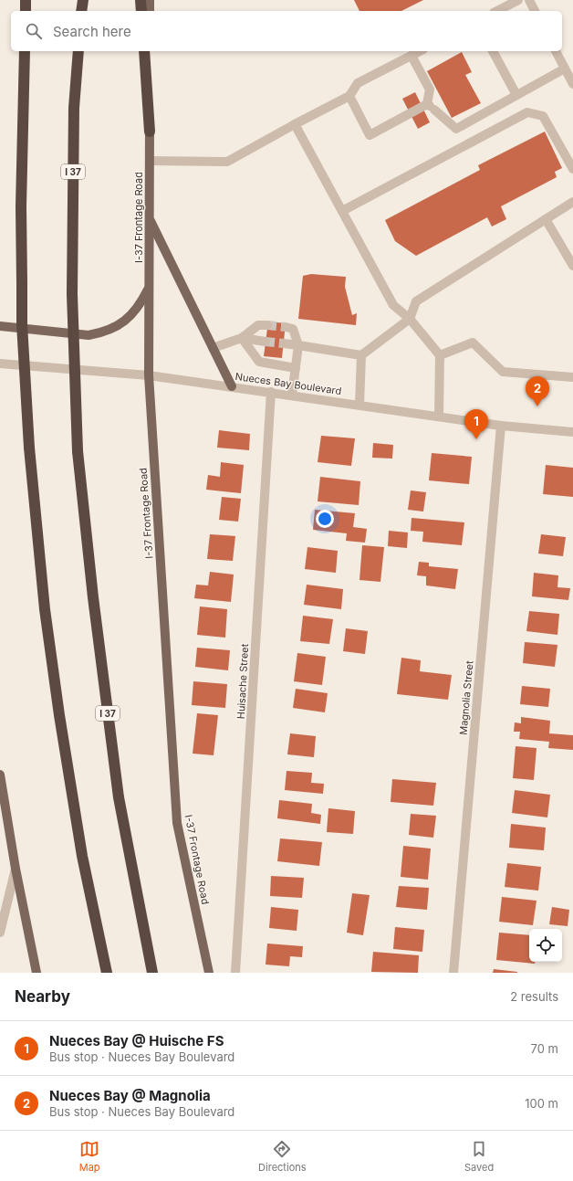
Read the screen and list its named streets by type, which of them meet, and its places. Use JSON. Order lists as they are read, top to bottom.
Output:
{
  "streets": {
    "highway": ["I 37"],
    "main road": ["I-37 Frontage Road"],
    "street": ["Nueces Bay Boulevard", "Huisache Street", "Magnolia Street"]
  },
  "crossings": [
    ["I-37 Frontage Road", "Nueces Bay Boulevard"],
    ["Nueces Bay Boulevard", "Huisache Street"],
    ["Nueces Bay Boulevard", "Magnolia Street"]
  ],
  "page": {
    "search": "Search here",
    "pins": ["2", "1"],
    "heading": ["Nearby", "2 results"],
    "list": [
      {
        "mark": "1",
        "name": "Nueces Bay @ Huische FS",
        "note": "Bus stop · Nueces Bay Boulevard",
        "value": "70 m"
      },
      {
        "mark": "2",
        "name": "Nueces Bay @ Magnolia",
        "note": "Bus stop · Nueces Bay Boulevard",
        "value": "100 m"
      }
    ],
    "nav": ["Map", "Directions", "Saved"]
  }
}
